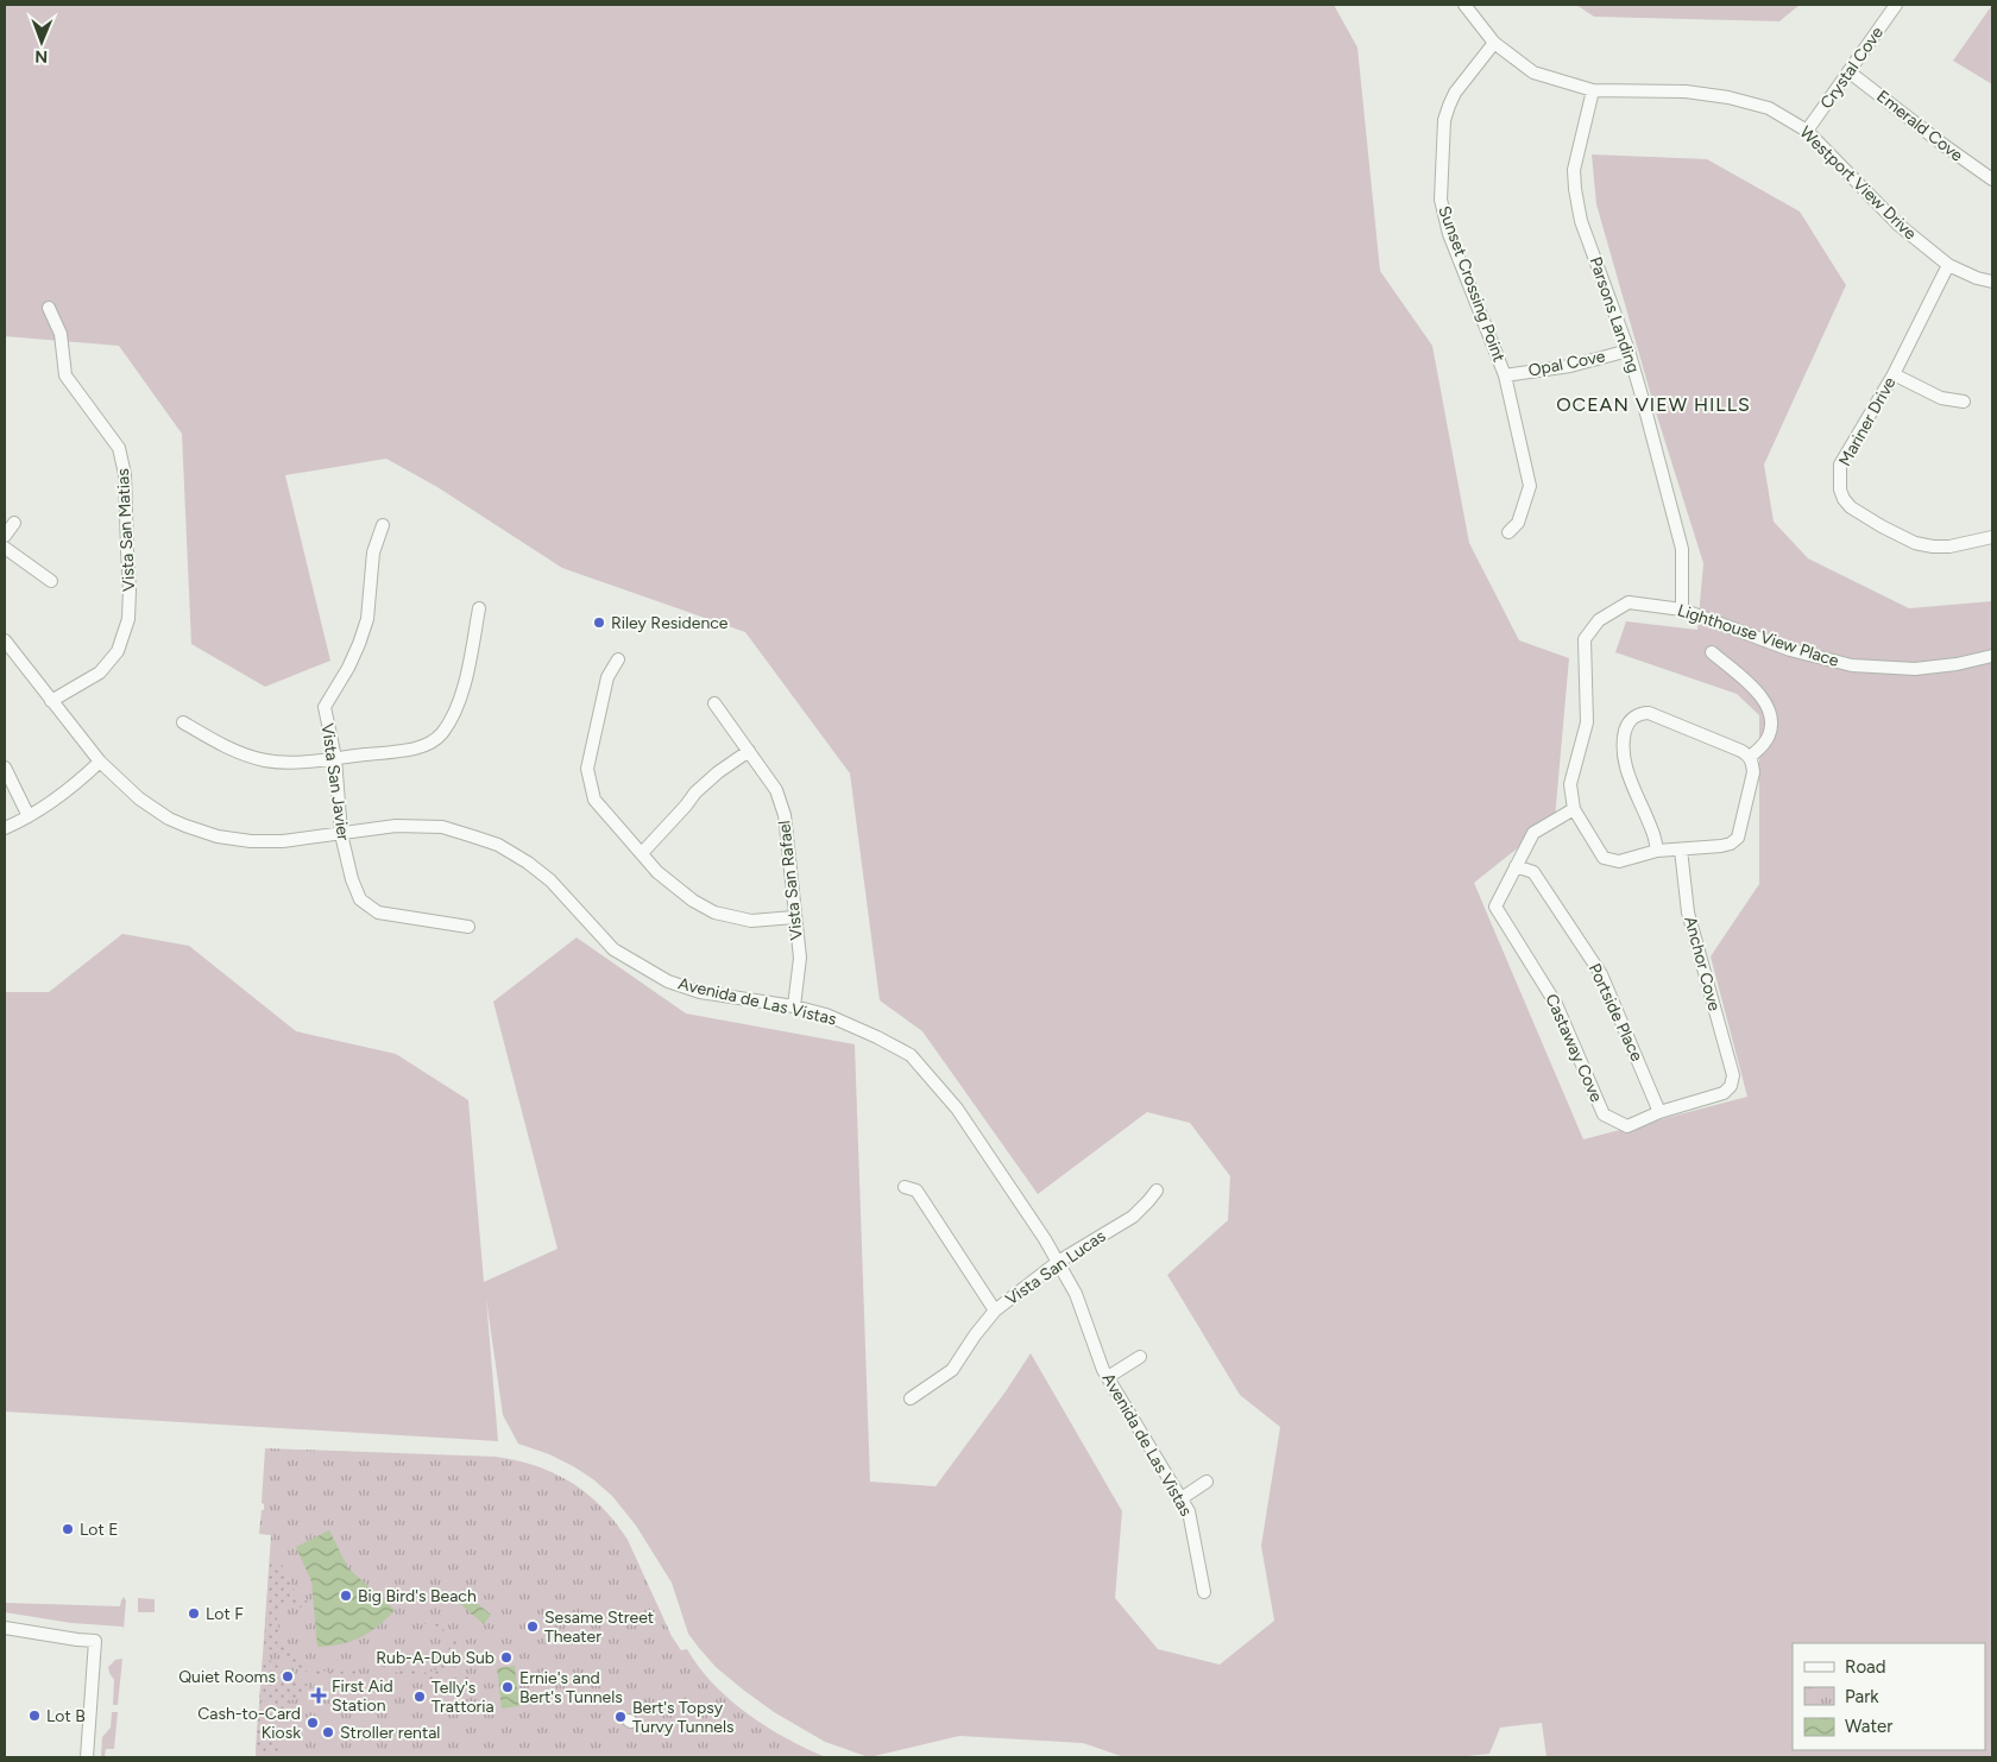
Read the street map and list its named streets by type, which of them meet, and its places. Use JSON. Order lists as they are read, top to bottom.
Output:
{
  "streets": {
    "street": [
      "Crystal Cove",
      "Emerald Cove",
      "Westport View Drive",
      "Sunset Crossing Point",
      "Parsons Landing",
      "Opal Cove",
      "Mariner Drive",
      "Vista San Matias",
      "Lighthouse View Place",
      "Vista San Javier",
      "Vista San Rafael",
      "Anchor Cove",
      "Avenida de Las Vistas",
      "Portside Place",
      "Castaway Cove",
      "Vista San Lucas"
    ]
  },
  "crossings": [
    ["Crystal Cove", "Emerald Cove"],
    ["Crystal Cove", "Westport View Drive"],
    ["Westport View Drive", "Sunset Crossing Point"],
    ["Westport View Drive", "Parsons Landing"],
    ["Westport View Drive", "Mariner Drive"],
    ["Sunset Crossing Point", "Opal Cove"],
    ["Parsons Landing", "Opal Cove"],
    ["Parsons Landing", "Lighthouse View Place"],
    ["Vista San Matias", "Avenida de Las Vistas"],
    ["Lighthouse View Place", "Castaway Cove"],
    ["Vista San Javier", "Avenida de Las Vistas"],
    ["Vista San Rafael", "Avenida de Las Vistas"],
    ["Anchor Cove", "Castaway Cove"],
    ["Avenida de Las Vistas", "Vista San Lucas"],
    ["Portside Place", "Castaway Cove"]
  ],
  "districts": ["OCEAN VIEW HILLS"],
  "places": {
    "other": [
      "Riley Residence",
      "Lot E",
      "Big Bird's Beach",
      "Lot F",
      "Sesame Street Theater",
      "Rub-A-Dub Sub",
      "Quiet Rooms",
      "Ernie's and Bert's Tunnels",
      "Telly's Trattoria",
      "Lot B",
      "Bert's Topsy Turvy Tunnels",
      "Cash-to-Card Kiosk",
      "Stroller rental"
    ],
    "health": ["First Aid Station"]
  },
  "legend": ["Road", "Park", "Water"],
  "north": "bottom"
}
